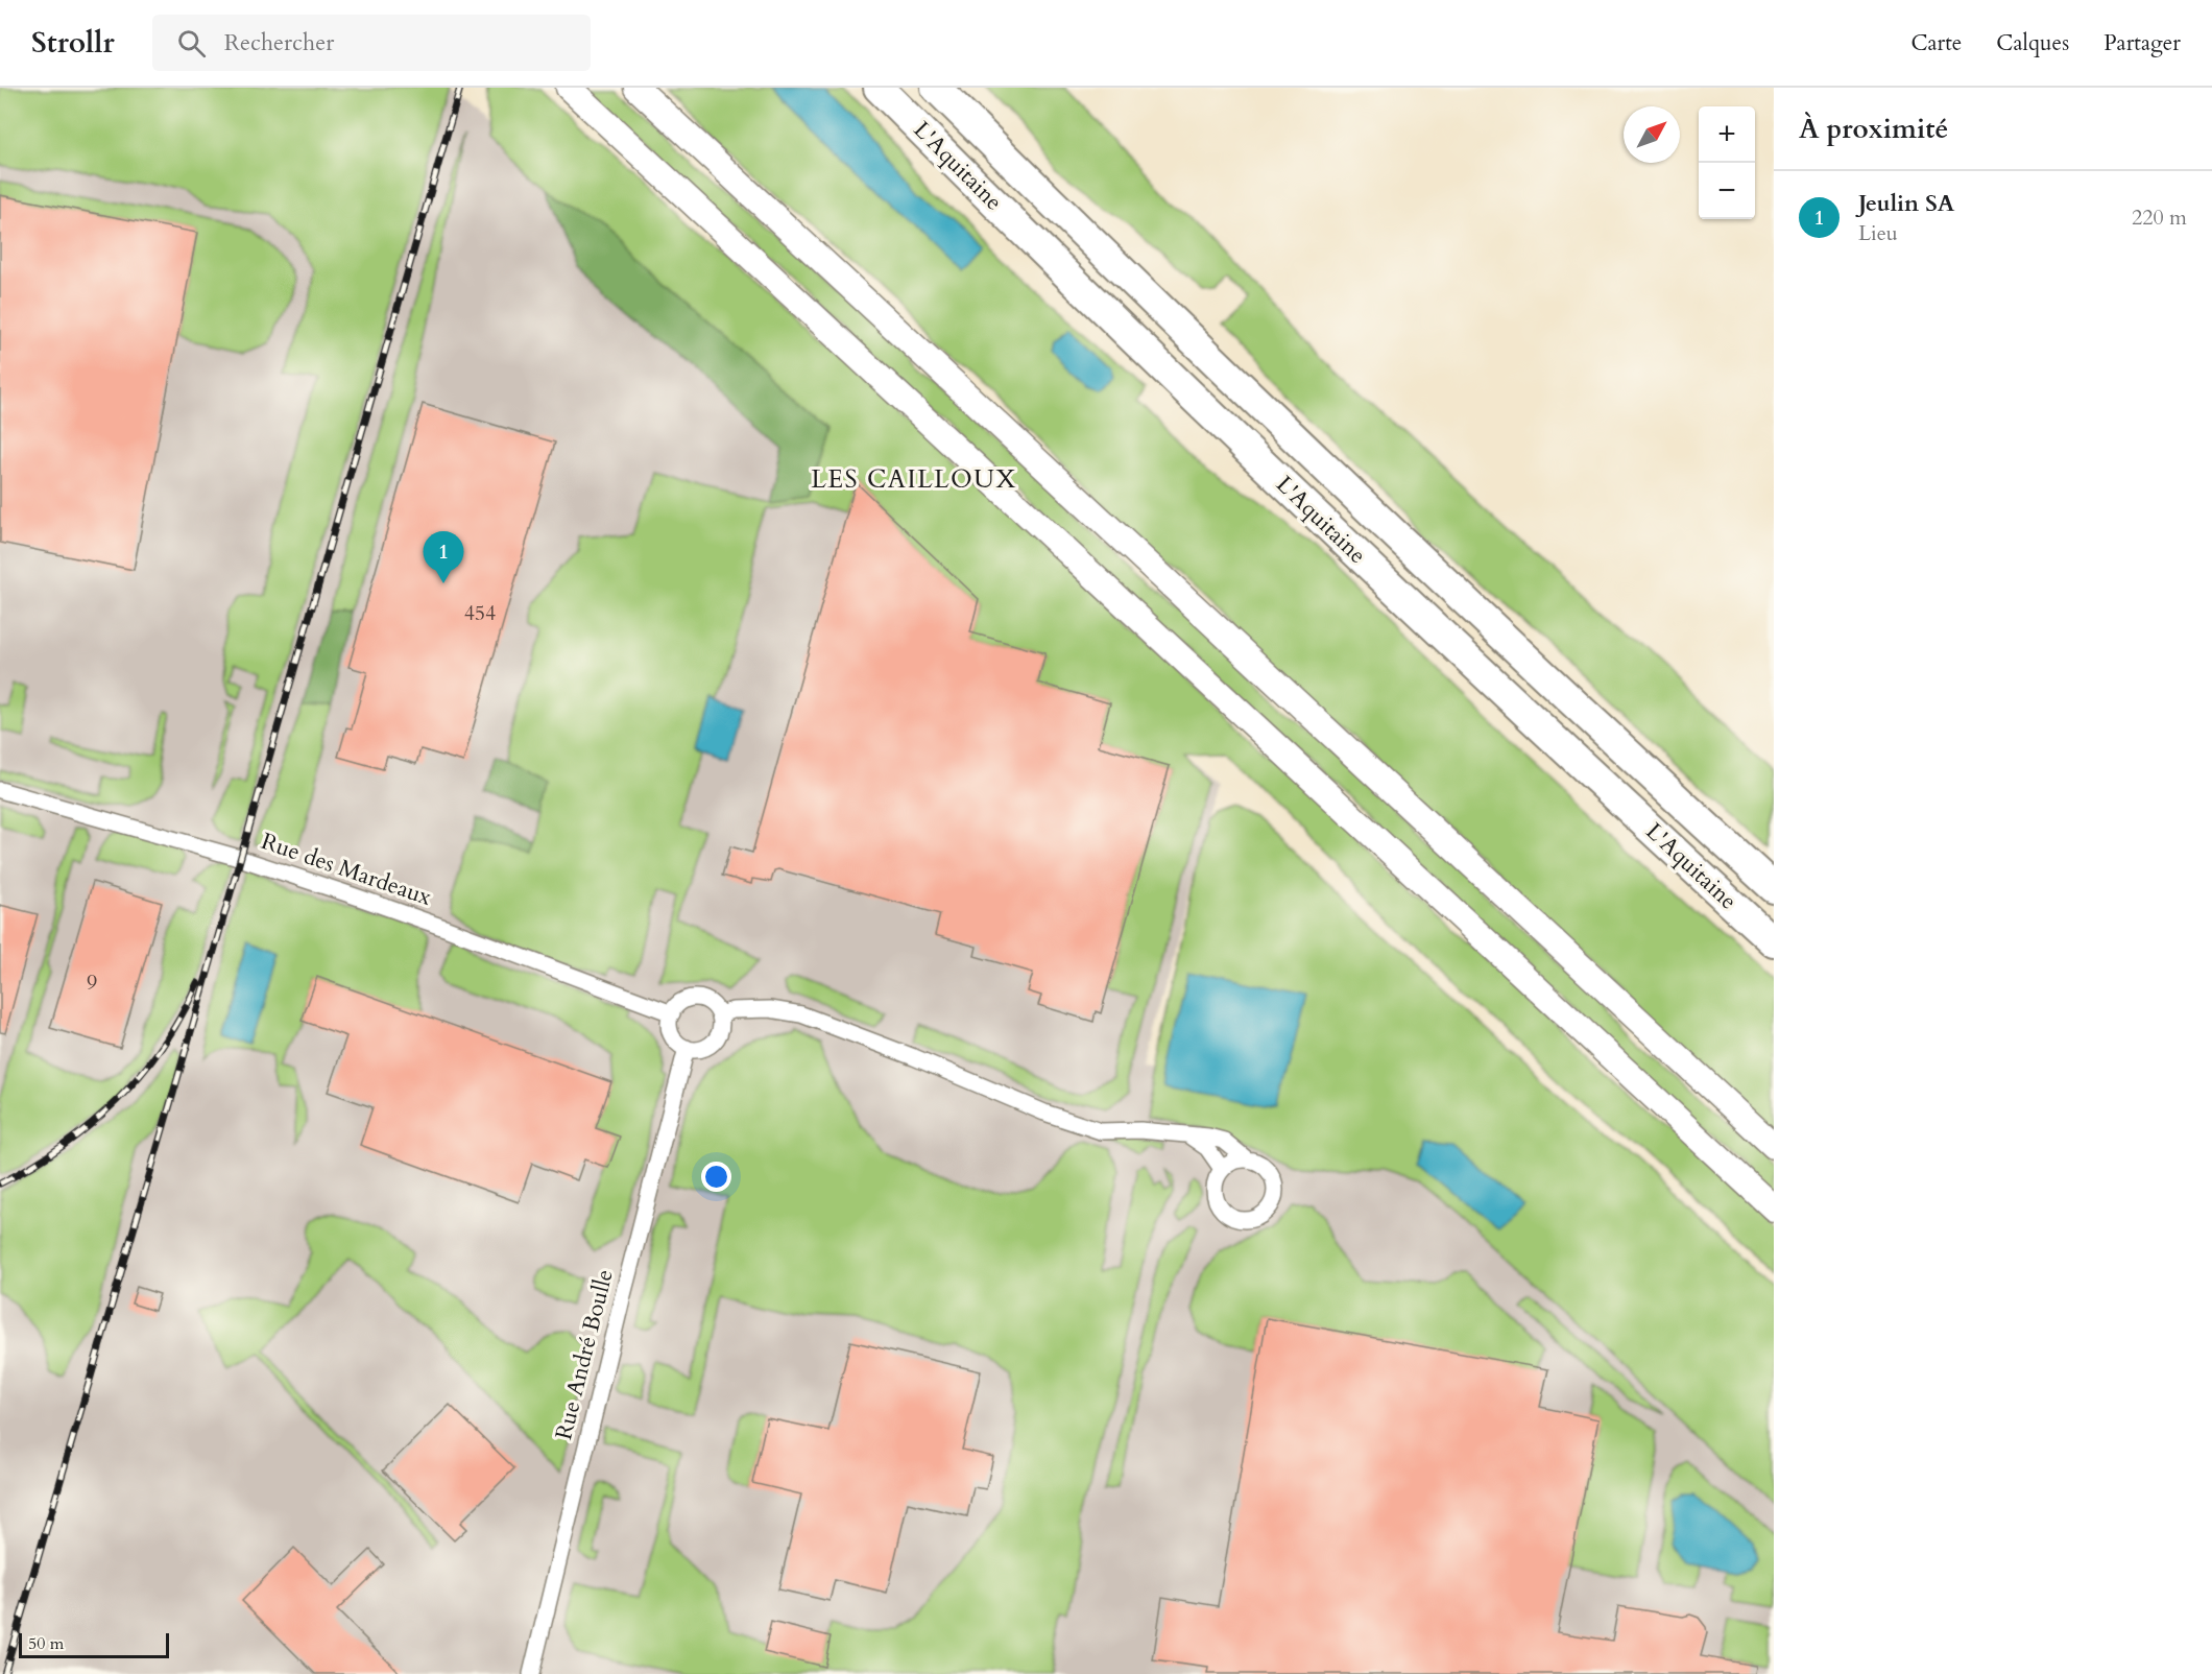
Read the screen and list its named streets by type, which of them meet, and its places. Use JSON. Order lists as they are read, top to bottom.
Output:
{
  "streets": {
    "highway": ["L'Aquitaine"],
    "street": ["Rue des Mardeaux", "Rue André Boulle"]
  },
  "crossings": [
    ["Rue des Mardeaux", "Rue André Boulle"]
  ],
  "districts": ["LES CAILLOUX"],
  "house_numbers": ["454", "9"],
  "scale_bar": "50 m",
  "north": "top right",
  "page": {
    "header": "Strollr",
    "search": "Rechercher",
    "nav": ["Carte", "Calques", "Partager"],
    "heading": "À proximité",
    "map_buttons": ["+", "−"],
    "list": [
      {
        "mark": "1",
        "name": "Jeulin SA",
        "note": "Lieu",
        "value": "220 m"
      }
    ],
    "pins": "1",
    "scale": "50 m"
  }
}
